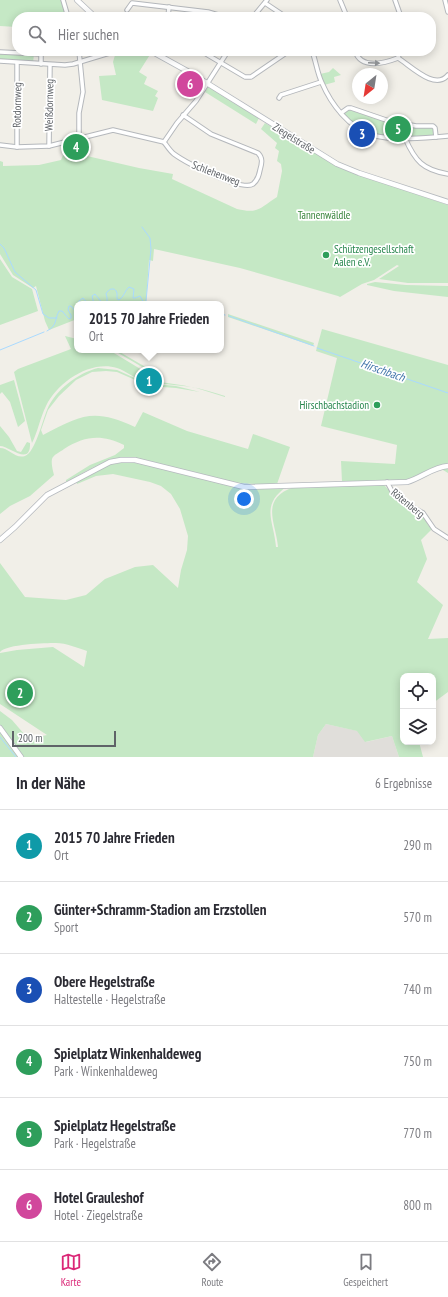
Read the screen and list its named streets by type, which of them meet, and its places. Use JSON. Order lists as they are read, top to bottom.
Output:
{
  "streets": {
    "street": [
      "Rotdornweg",
      "Weißdornweg",
      "Ziegelstraße",
      "Schlehenweg",
      "Rötenberg"
    ]
  },
  "water": ["Hirschbach"],
  "parks": ["Tannenwäldle"],
  "places": ["Schützengesellschaft Aalen e.V.", "Hirschbachstadion"],
  "scale_bar": "200 m",
  "north": "bottom left",
  "page": {
    "search": "Hier suchen",
    "pins": [
      "6",
      "5",
      "3",
      "4",
      "1",
      "2"
    ],
    "popup": ["2015 70 Jahre Frieden", "Ort"],
    "scale": "200 m",
    "heading": ["In der Nähe", "6 Ergebnisse"],
    "list": [
      {
        "mark": "1",
        "name": "2015 70 Jahre Frieden",
        "note": "Ort",
        "value": "290 m"
      },
      {
        "mark": "2",
        "name": "Günter+Schramm-Stadion am Erzstollen",
        "note": "Sport",
        "value": "570 m"
      },
      {
        "mark": "3",
        "name": "Obere Hegelstraße",
        "note": "Haltestelle · Hegelstraße",
        "value": "740 m"
      },
      {
        "mark": "4",
        "name": "Spielplatz Winkenhaldeweg",
        "note": "Park · Winkenhaldeweg",
        "value": "750 m"
      },
      {
        "mark": "5",
        "name": "Spielplatz Hegelstraße",
        "note": "Park · Hegelstraße",
        "value": "770 m"
      },
      {
        "mark": "6",
        "name": "Hotel Grauleshof",
        "note": "Hotel · Ziegelstraße",
        "value": "800 m"
      }
    ],
    "nav": ["Karte", "Route", "Gespeichert"]
  }
}
